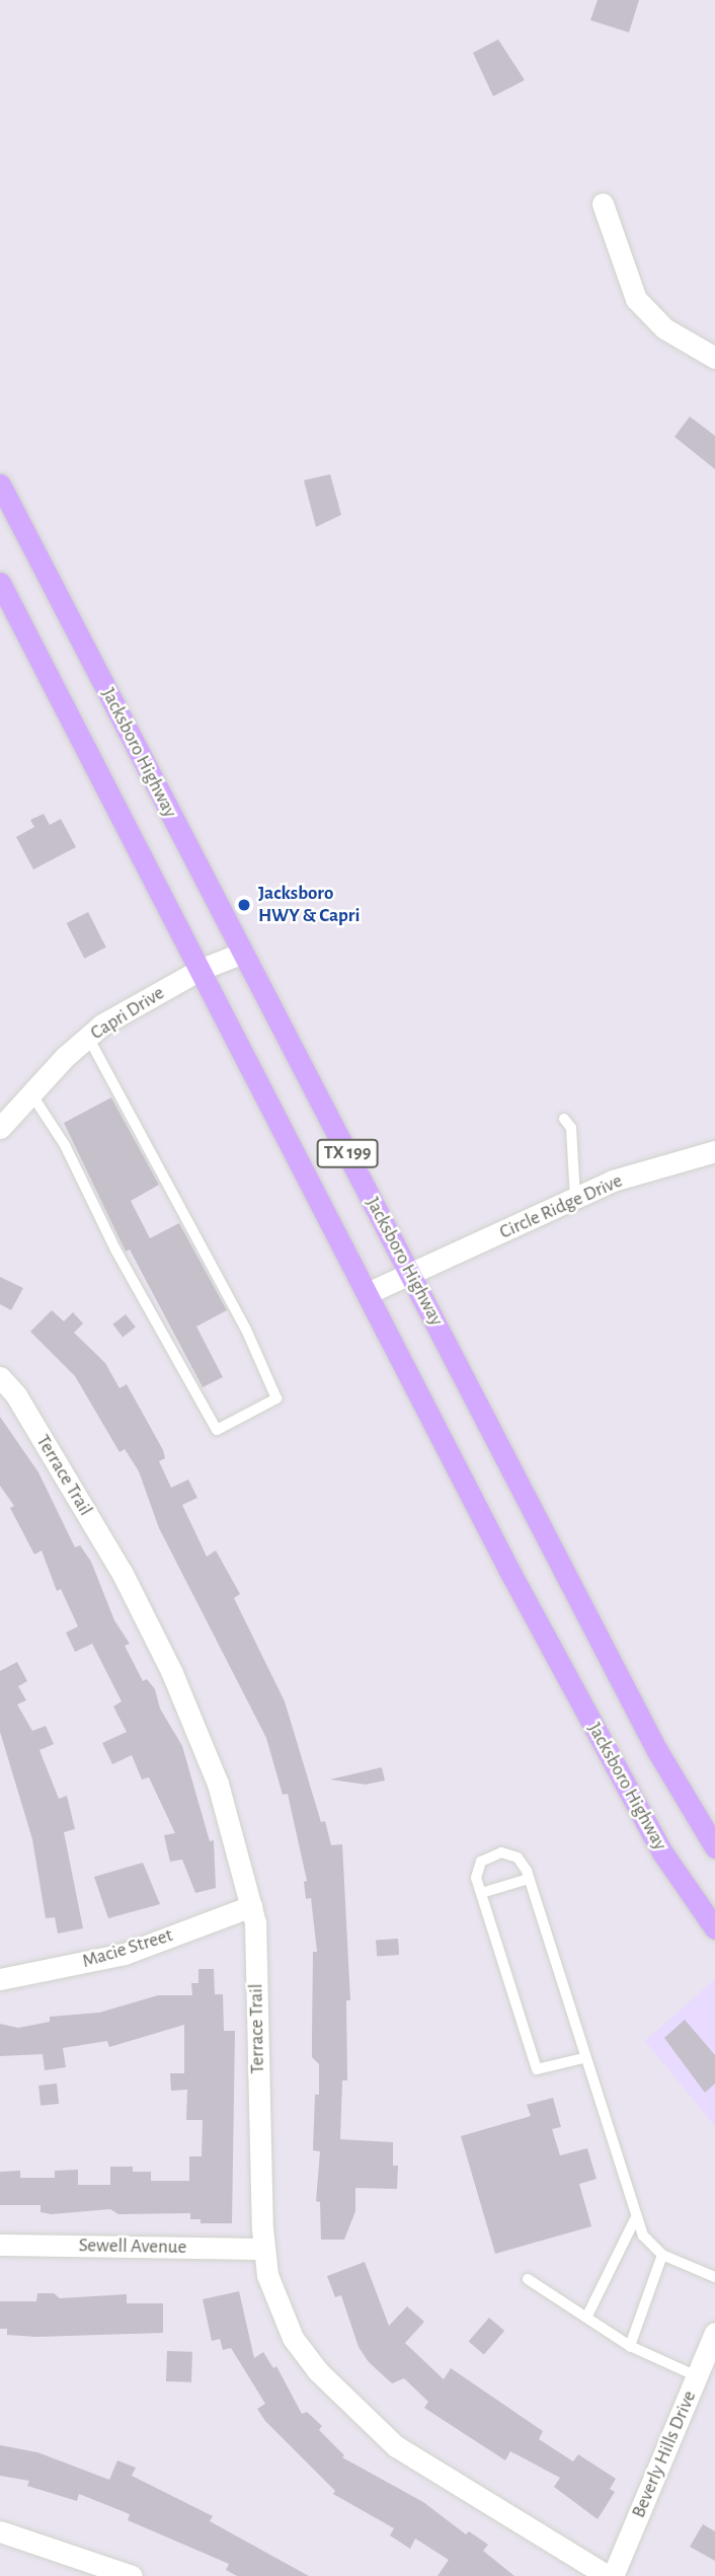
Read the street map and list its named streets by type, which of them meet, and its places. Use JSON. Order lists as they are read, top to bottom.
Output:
{
  "streets": {
    "main road": ["Jacksboro Highway", "TX 199"],
    "street": [
      "Capri Drive",
      "Circle Ridge Drive",
      "Terrace Trail",
      "Macie Street",
      "Sewell Avenue",
      "Beverly Hills Drive"
    ]
  },
  "crossings": [
    ["Jacksboro Highway", "Capri Drive"],
    ["Jacksboro Highway", "Circle Ridge Drive"],
    ["Terrace Trail", "Macie Street"],
    ["Terrace Trail", "Sewell Avenue"]
  ],
  "places": ["Jacksboro HWY & Capri"]
}
